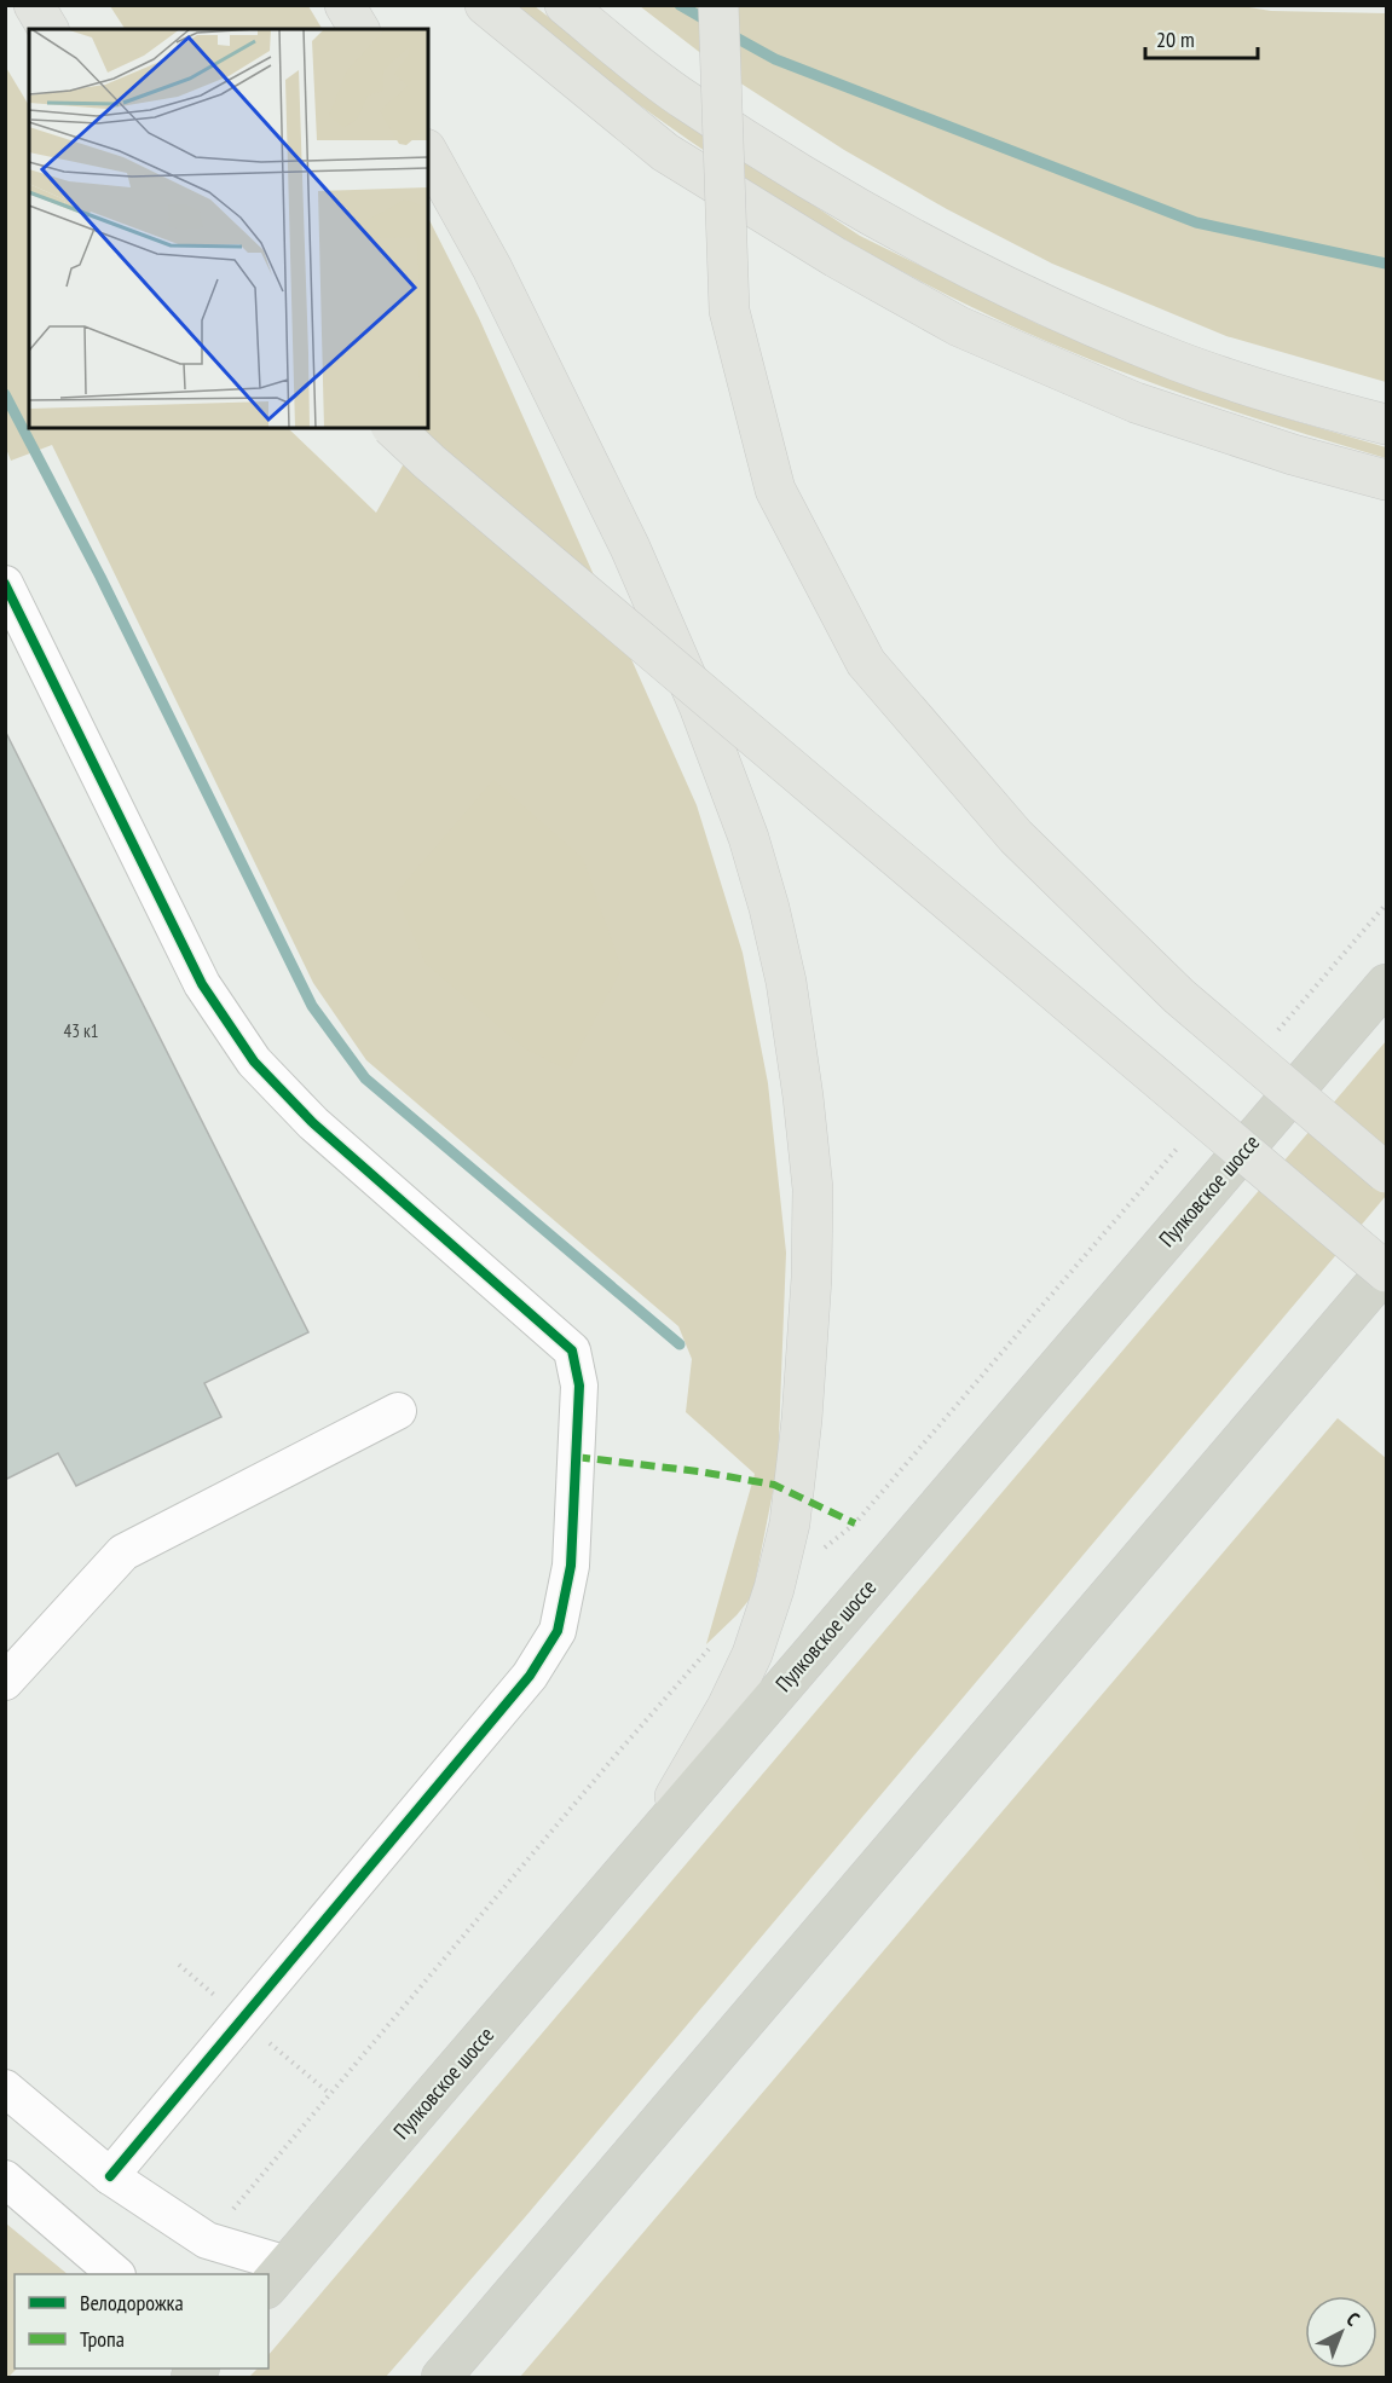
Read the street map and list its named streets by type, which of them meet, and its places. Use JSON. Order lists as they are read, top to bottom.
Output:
{
  "streets": {
    "highway": ["Пулковское шоссе"]
  },
  "house_numbers": ["43 к1"],
  "legend": ["Велодорожка", "Тропа"],
  "scale_bar": "20 m",
  "north": "top right"
}
